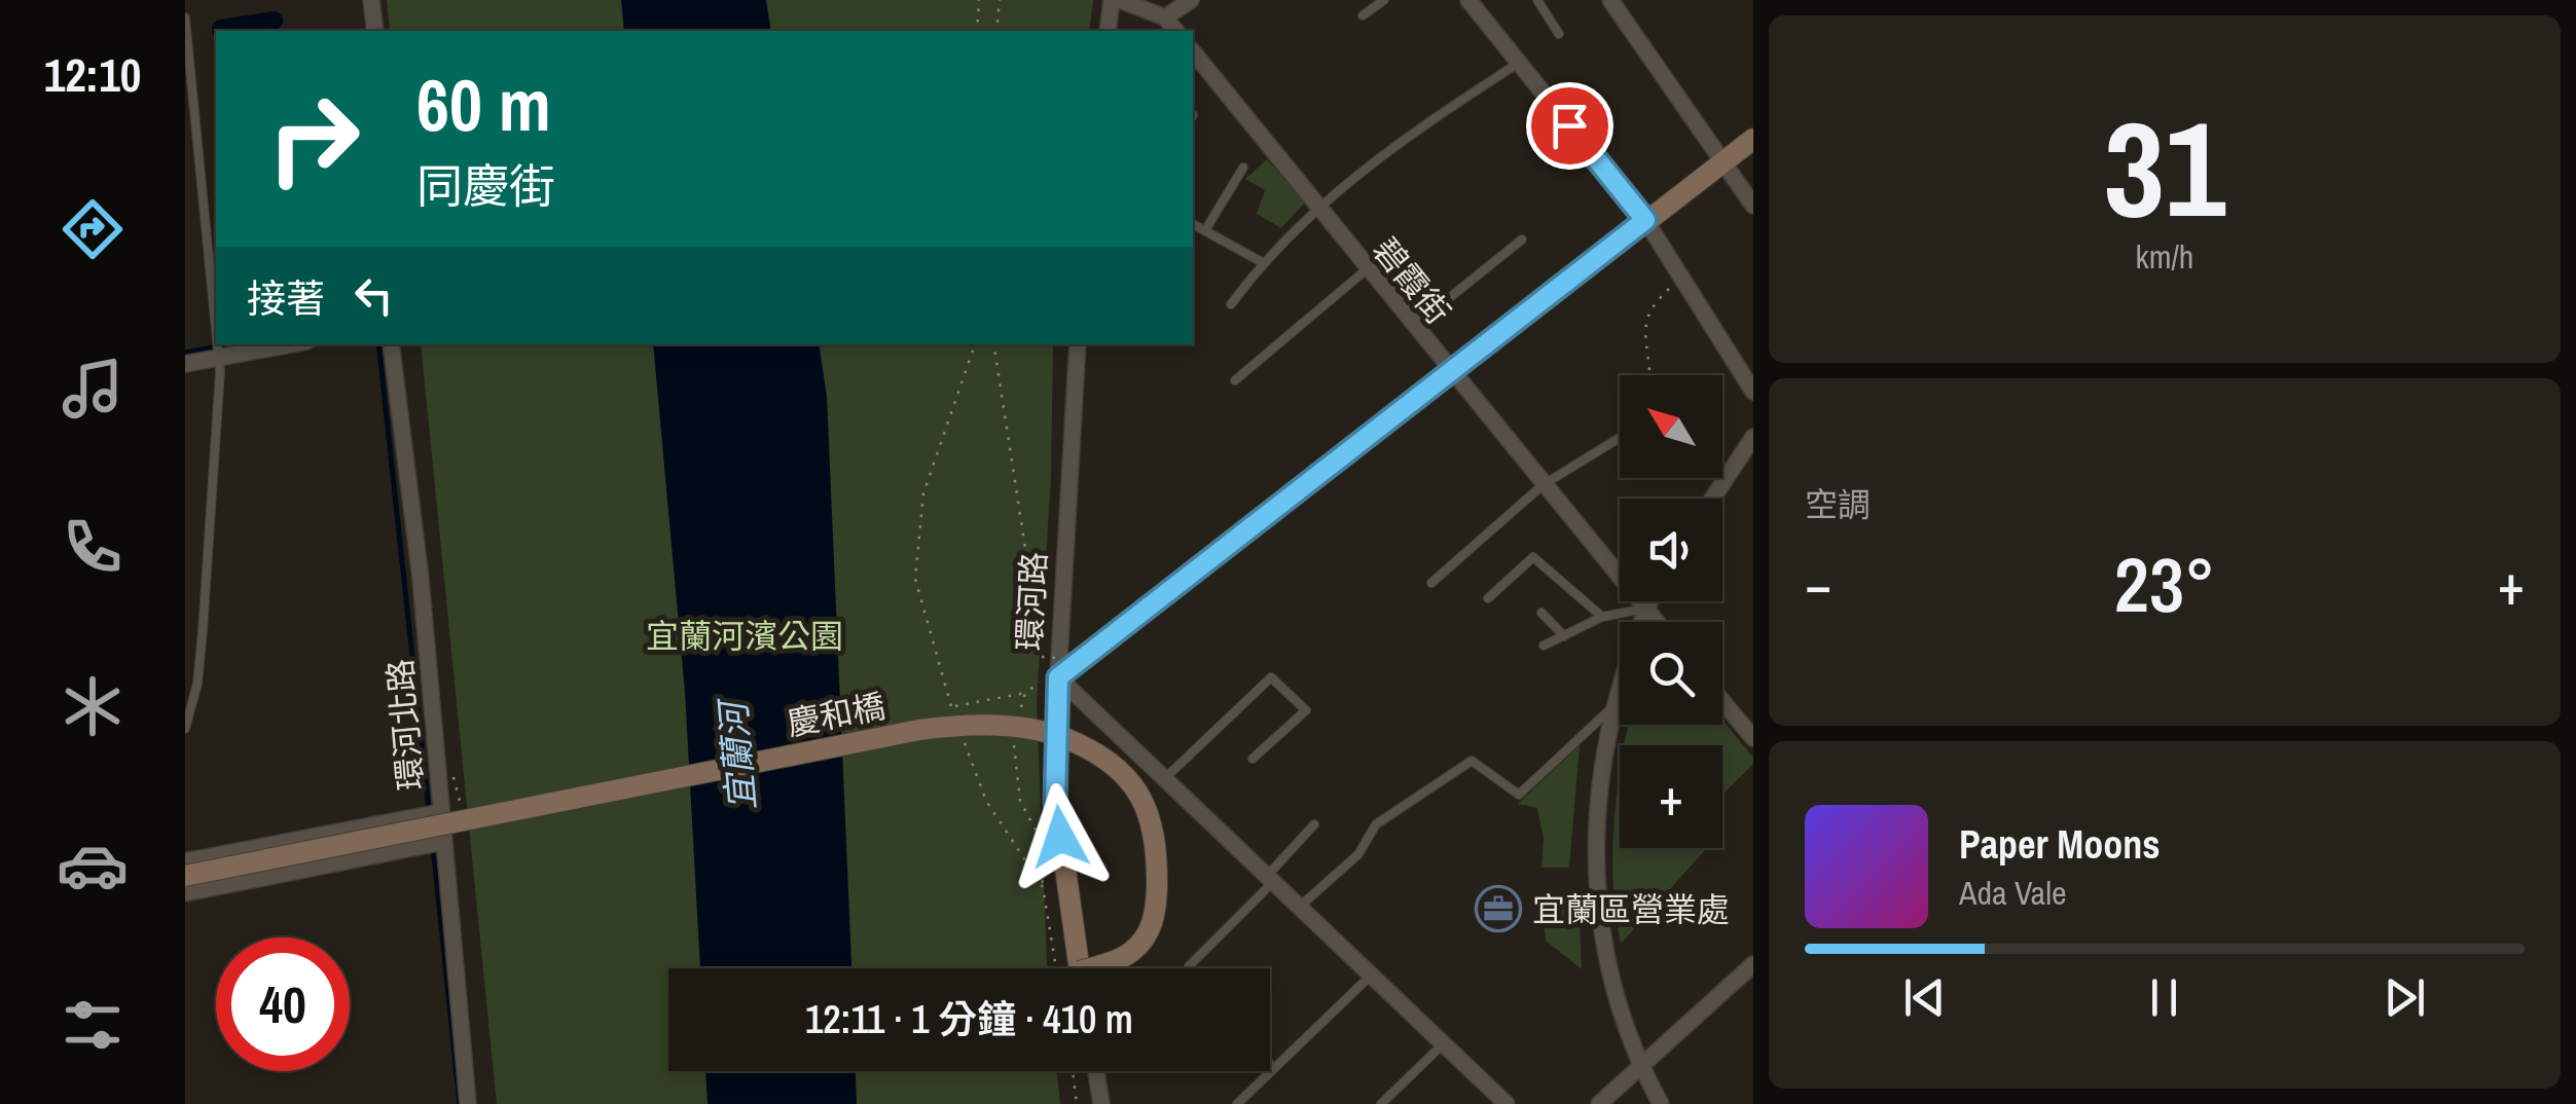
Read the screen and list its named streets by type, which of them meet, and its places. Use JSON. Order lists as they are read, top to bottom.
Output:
{
  "streets": {
    "street": [
      "碧霞街",
      "環河路",
      "慶和橋",
      "環河北路"
    ]
  },
  "water": ["宜蘭河"],
  "parks": ["宜蘭河濱公園"],
  "places": {
    "office": ["宜蘭區營業處"]
  },
  "north": "top left",
  "page": {
    "tabs": "12:10",
    "tile": [
      ["31", "km/h"],
      "空調"
    ],
    "turn": ["60 m", "同慶街"],
    "then": "接著",
    "map_buttons": "+",
    "heat": ["−", "23°", "+"],
    "song": ["Paper Moons", "Ada Vale"],
    "limit": "40",
    "trip": "12:11 · 1 分鐘 · 410 m"
  }
}
